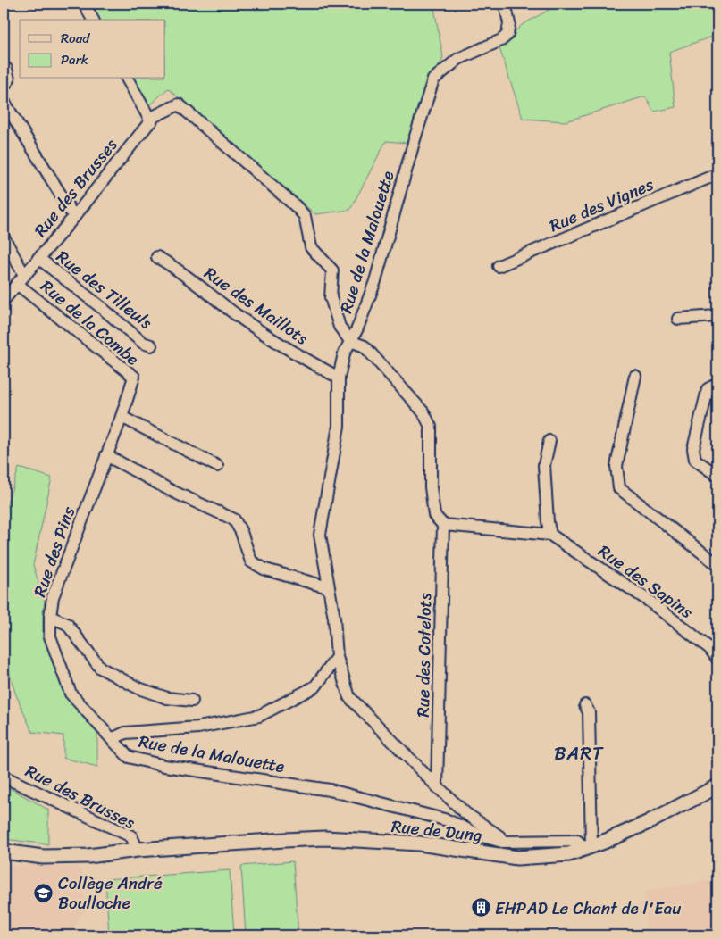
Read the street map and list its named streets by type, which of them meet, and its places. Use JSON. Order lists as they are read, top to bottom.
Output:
{
  "streets": {
    "main road": ["Rue de Dung"],
    "street": [
      "Rue des Brusses",
      "Rue des Vignes",
      "Rue de la Malouette",
      "Rue des Tilleuls",
      "Rue des Maillots",
      "Rue de la Combe",
      "Rue des Pins",
      "Rue des Sapins",
      "Rue des Cotelots"
    ]
  },
  "crossings": [
    ["Rue des Brusses", "Rue de la Malouette"],
    ["Rue des Brusses", "Rue des Tilleuls"],
    ["Rue des Brusses", "Rue de la Combe"],
    ["Rue des Brusses", "Rue de Dung"],
    ["Rue de la Malouette", "Rue des Maillots"],
    ["Rue de la Malouette", "Rue des Pins"],
    ["Rue de la Malouette", "Rue de Dung"],
    ["Rue de la Combe", "Rue des Pins"],
    ["Rue des Sapins", "Rue des Cotelots"]
  ],
  "districts": ["BART"],
  "places": {
    "school or university": ["Collège André Boulloche"],
    "building": ["EHPAD Le Chant de l'Eau"]
  },
  "legend": ["Road", "Park"]
}
